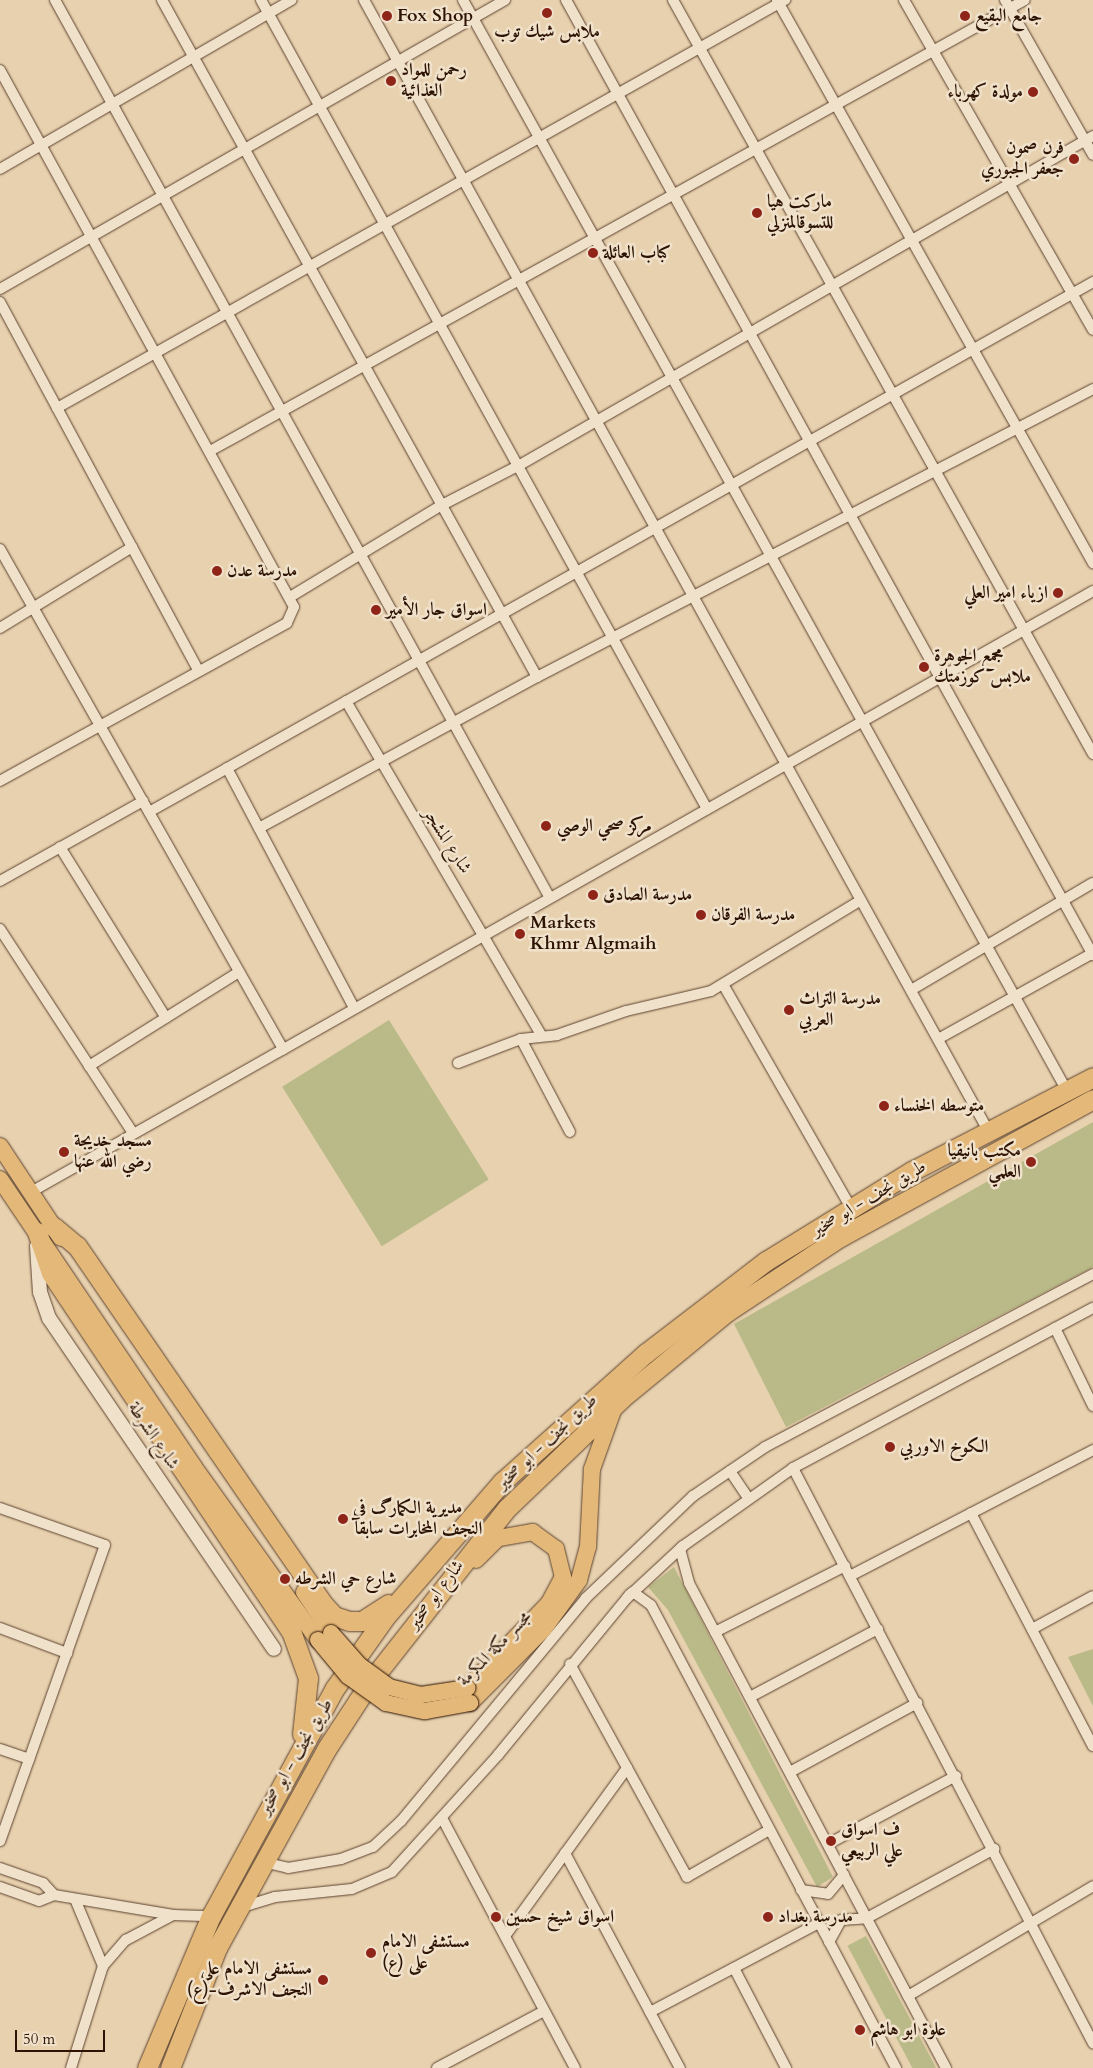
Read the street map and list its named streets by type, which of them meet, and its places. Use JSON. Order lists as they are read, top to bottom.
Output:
{
  "streets": {
    "highway": ["طريق نجف - ابو صخير", "شارع ابو صخير"],
    "main road": ["شارع الشرطة", "مجسر مكة المكرمة"],
    "street": ["شارع المشجر"]
  },
  "crossings": [
    ["طريق نجف - ابو صخير", "شارع ابو صخير"],
    ["طريق نجف - ابو صخير", "مجسر مكة المكرمة"],
    ["شارع الشرطة", "مجسر مكة المكرمة"],
    ["شارع ابو صخير", "مجسر مكة المكرمة"]
  ],
  "places": [
    "ملابس شيك توب",
    "Fox Shop",
    "جامع البقيع",
    "رحمن للمواد الغذائية",
    "مولدة كهرباء",
    "فرن صمون جعفر الجبوري",
    "ماركت هيا للتسوقالمنزلي",
    "كباب العائلة",
    "مدرسة عدن",
    "ازياء امير العلي",
    "اسواق جار الأمير",
    "مجمع الجوهرة ملابس كوزمتك",
    "مركز صحي الوصي",
    "مدرسة الصادق",
    "مدرسة الفرقان",
    "Markets Khmr Algmaih",
    "مدرسة التراث العربي",
    "متوسطه الخنساء",
    "مسجد خديجة رضي الله عنها",
    "مكتب بانيقيا العلمي",
    "الكوخ الاوربي",
    "مديرية الكمارگ في النجف المخابرات سابقآ",
    "شارع حي الشرطه",
    "ف اسواق علي الربيعي",
    "اسواق شيخ حسين",
    "مدرسة بغداد",
    "مستشفی الامام علی (ع)",
    "مستشفى الامام علي (ع)-النجف الاشرف",
    "علوة ابو هاشم"
  ],
  "scale_bar": "50 m"
}
